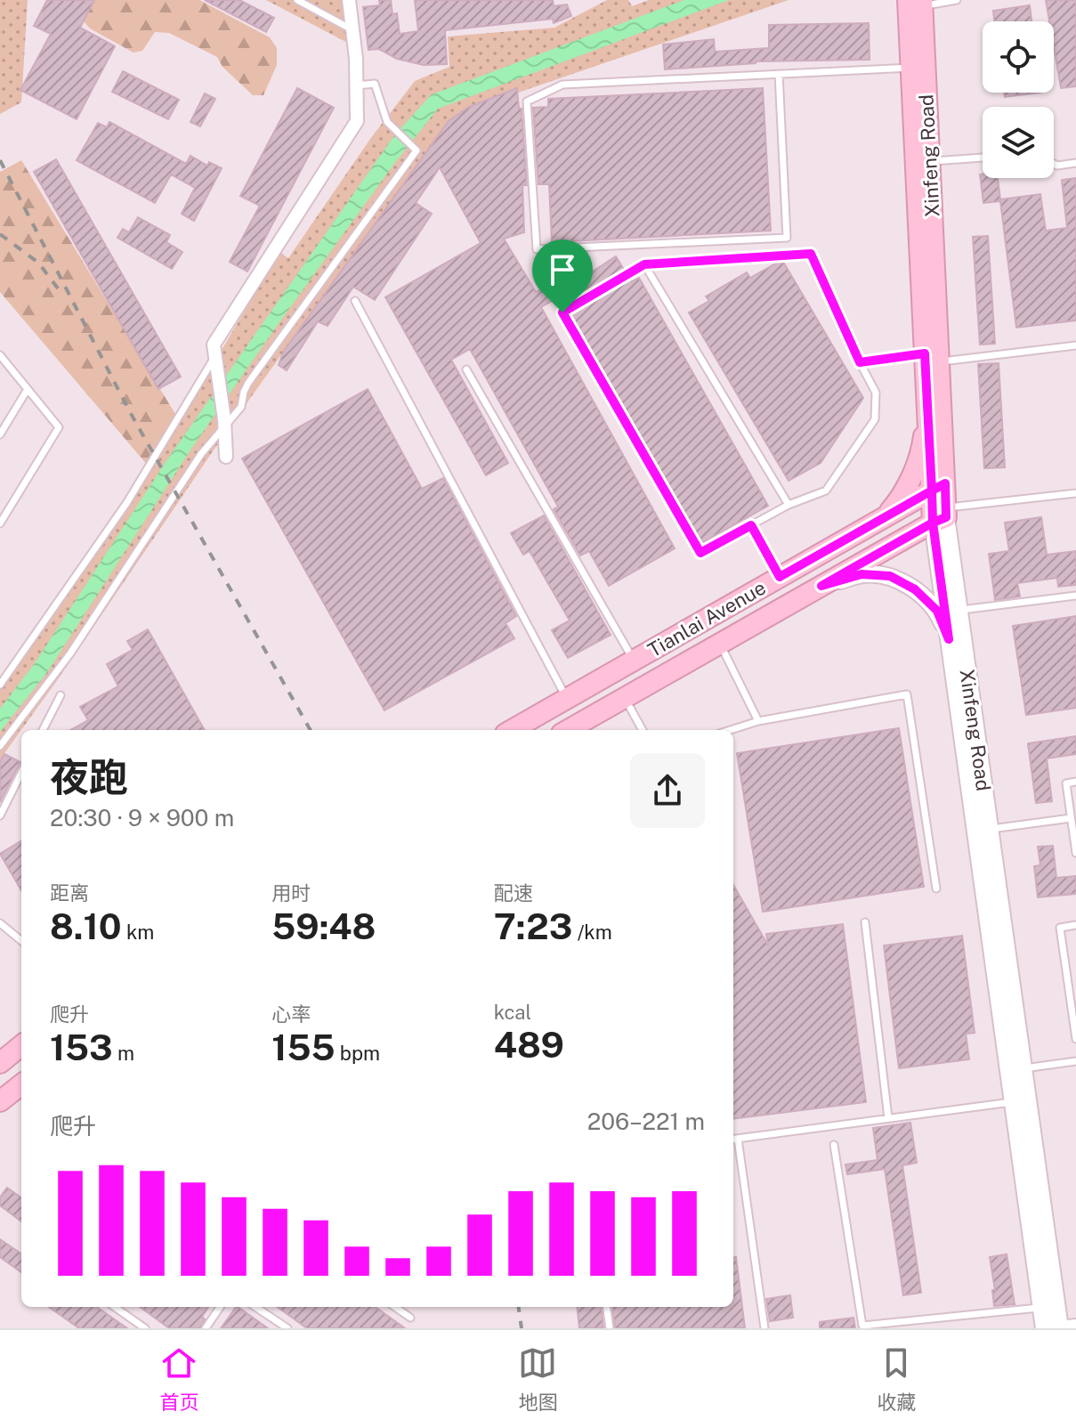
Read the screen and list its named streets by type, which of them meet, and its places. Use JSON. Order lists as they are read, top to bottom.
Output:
{
  "streets": {
    "main road": ["Xinfeng Road", "Tianlai Avenue"]
  },
  "crossings": [
    ["Xinfeng Road", "Tianlai Avenue"]
  ],
  "page": {
    "heading": ["夜跑", "20:30 · 9 × 900 m"],
    "stats": [
      ["距离", "8.10 km"],
      ["用时", "59:48"],
      ["配速", "7:23 /km"],
      ["爬升", "153 m"],
      ["心率", "155 bpm"],
      ["kcal", "489"]
    ],
    "chart": ["爬升", "206–221 m"],
    "tabs": ["首页", "地图", "收藏"]
  }
}
